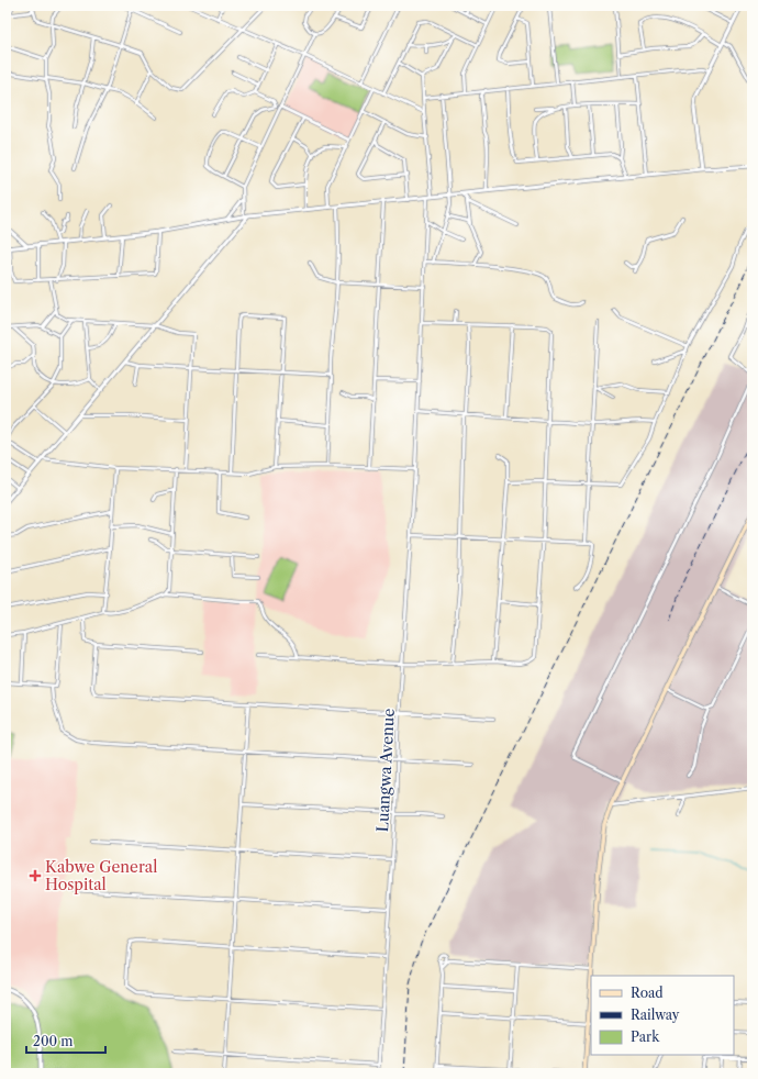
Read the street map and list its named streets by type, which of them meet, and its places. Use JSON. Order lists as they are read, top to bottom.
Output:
{
  "streets": {
    "street": ["Luangwa Avenue"]
  },
  "places": {
    "health": ["Kabwe General Hospital"]
  },
  "legend": ["Road", "Railway", "Park"],
  "scale_bar": "200 m"
}
